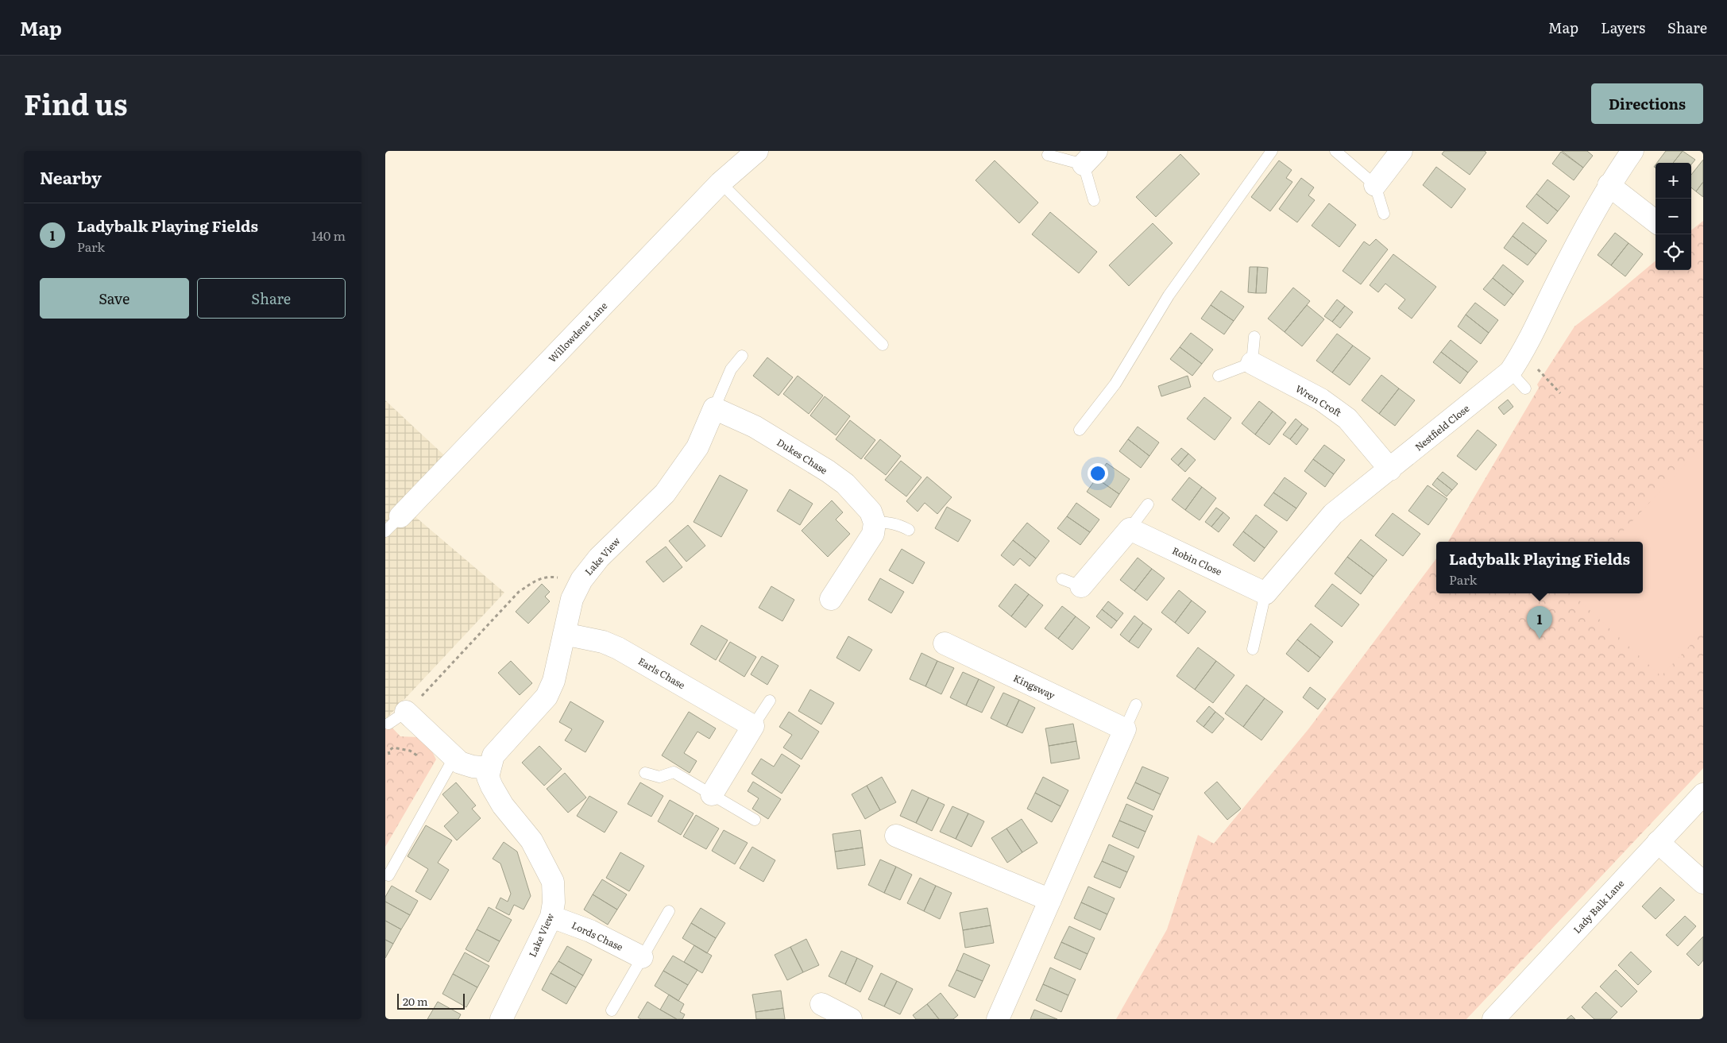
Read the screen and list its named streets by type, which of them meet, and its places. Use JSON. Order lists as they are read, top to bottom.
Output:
{
  "streets": {
    "street": [
      "Willowdene Lane",
      "Wren Croft",
      "Nestfield Close",
      "Dukes Chase",
      "Lake View",
      "Robin Close",
      "Earls Chase",
      "Kingsway",
      "Lady Balk Lane",
      "Lords Chase"
    ]
  },
  "crossings": [
    ["Wren Croft", "Nestfield Close"],
    ["Nestfield Close", "Robin Close"],
    ["Dukes Chase", "Lake View"],
    ["Lake View", "Earls Chase"],
    ["Lake View", "Lords Chase"]
  ],
  "scale_bar": "20 m",
  "page": {
    "header": "Map",
    "nav": ["Map", "Layers", "Share"],
    "title": "Find us",
    "buttons": [
      "Directions",
      ["Save", "Share"]
    ],
    "heading": "Nearby",
    "map_buttons": ["+", "−"],
    "list": [
      {
        "mark": "1",
        "name": "Ladybalk Playing Fields",
        "note": "Park",
        "value": "140 m"
      }
    ],
    "popup": ["Ladybalk Playing Fields", "Park"],
    "pins": "1",
    "scale": "20 m"
  }
}
